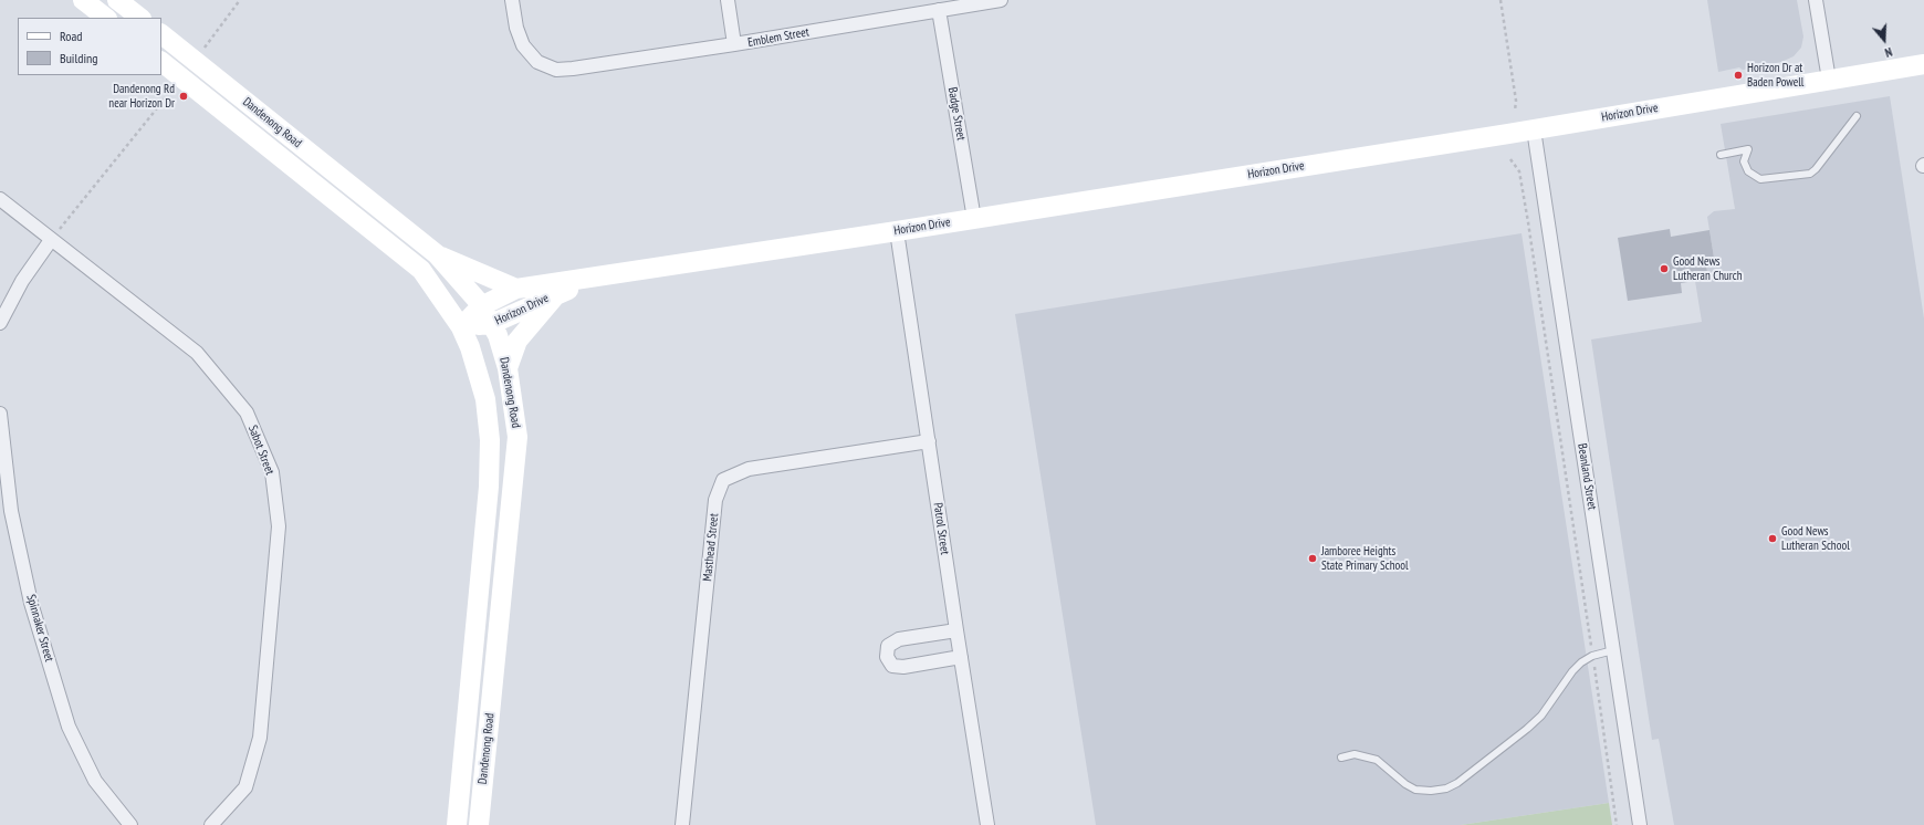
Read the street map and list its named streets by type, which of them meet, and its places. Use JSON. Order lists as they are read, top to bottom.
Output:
{
  "streets": {
    "main road": ["Horizon Drive", "Dandenong Road"],
    "street": [
      "Emblem Street",
      "Badge Street",
      "Sabot Street",
      "Beanland Street",
      "Patrol Street",
      "Masthead Street",
      "Spinnaker Street"
    ]
  },
  "crossings": [
    ["Emblem Street", "Badge Street"],
    ["Horizon Drive", "Badge Street"],
    ["Horizon Drive", "Dandenong Road"],
    ["Horizon Drive", "Beanland Street"],
    ["Horizon Drive", "Patrol Street"],
    ["Patrol Street", "Masthead Street"]
  ],
  "places": [
    "Horizon Dr at Baden Powell",
    "Dandenong Rd near Horizon Dr",
    "Good News Lutheran Church",
    "Good News Lutheran School",
    "Jamboree Heights State Primary School"
  ],
  "legend": ["Road", "Building"],
  "north": "bottom"
}
